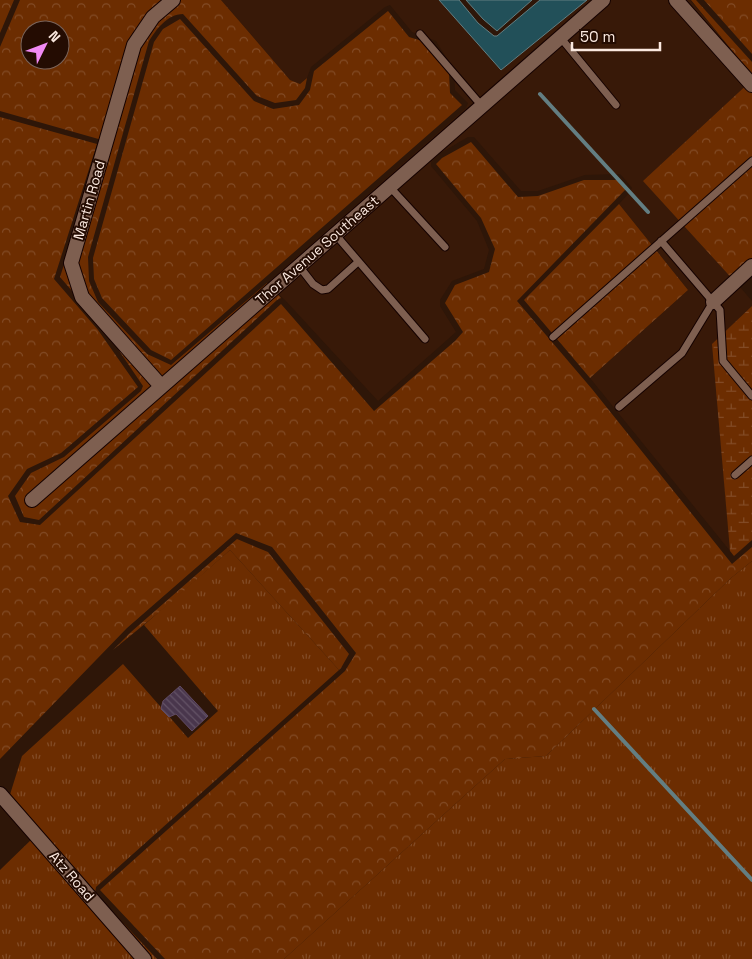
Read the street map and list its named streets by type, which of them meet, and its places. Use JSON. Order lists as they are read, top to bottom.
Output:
{
  "streets": {
    "street": ["Martin Road", "Thor Avenue Southeast", "Atz Road"]
  },
  "crossings": [
    ["Martin Road", "Thor Avenue Southeast"]
  ],
  "scale_bar": "50 m",
  "north": "top right"
}
